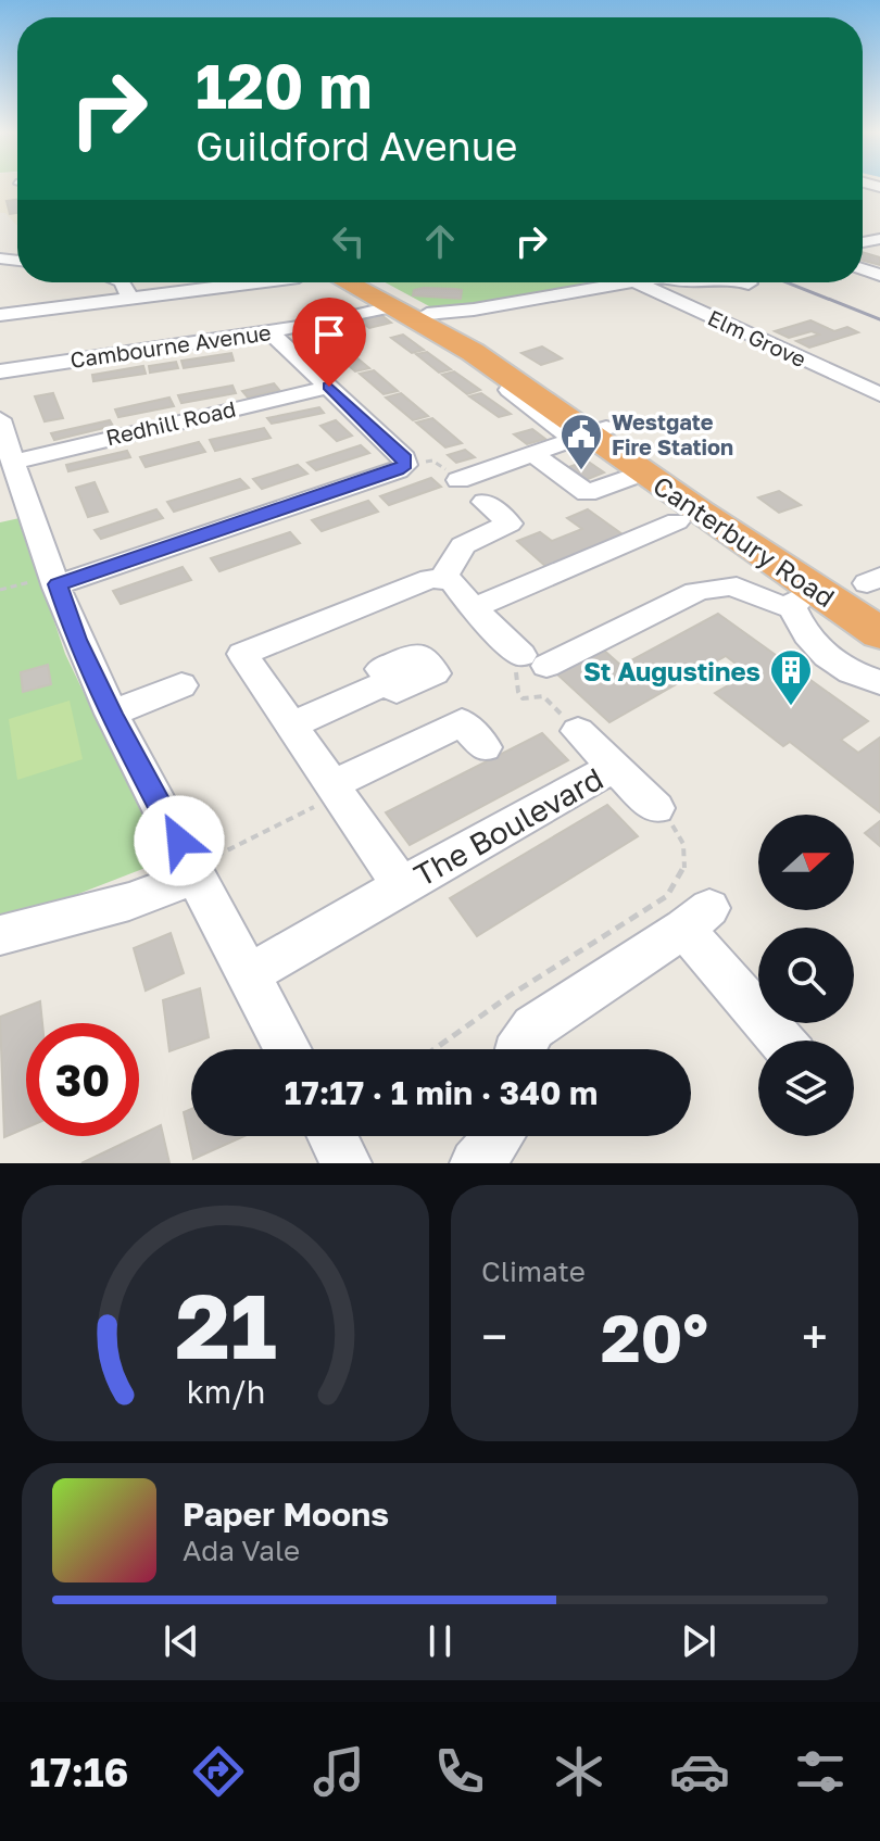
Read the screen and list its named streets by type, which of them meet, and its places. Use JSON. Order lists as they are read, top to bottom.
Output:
{
  "streets": {
    "highway": ["Canterbury Road"],
    "street": [
      "Elm Grove",
      "Cambourne Avenue",
      "Redhill Road",
      "The Boulevard"
    ]
  },
  "crossings": [
    ["Elm Grove", "Canterbury Road"],
    ["Cambourne Avenue", "Canterbury Road"]
  ],
  "places": {
    "public building": ["Westgate Fire Station"],
    "building": ["St Augustines"]
  },
  "north": "right",
  "page": {
    "turn": ["120 m", "Guildford Avenue"],
    "limit": "30",
    "trip": "17:17 · 1 min · 340 m",
    "tile": "Climate",
    "heat": ["−", "20°", "+"],
    "song": ["Paper Moons", "Ada Vale"],
    "tabs": "17:16",
    "gauge": ["21", "km/h"]
  }
}
